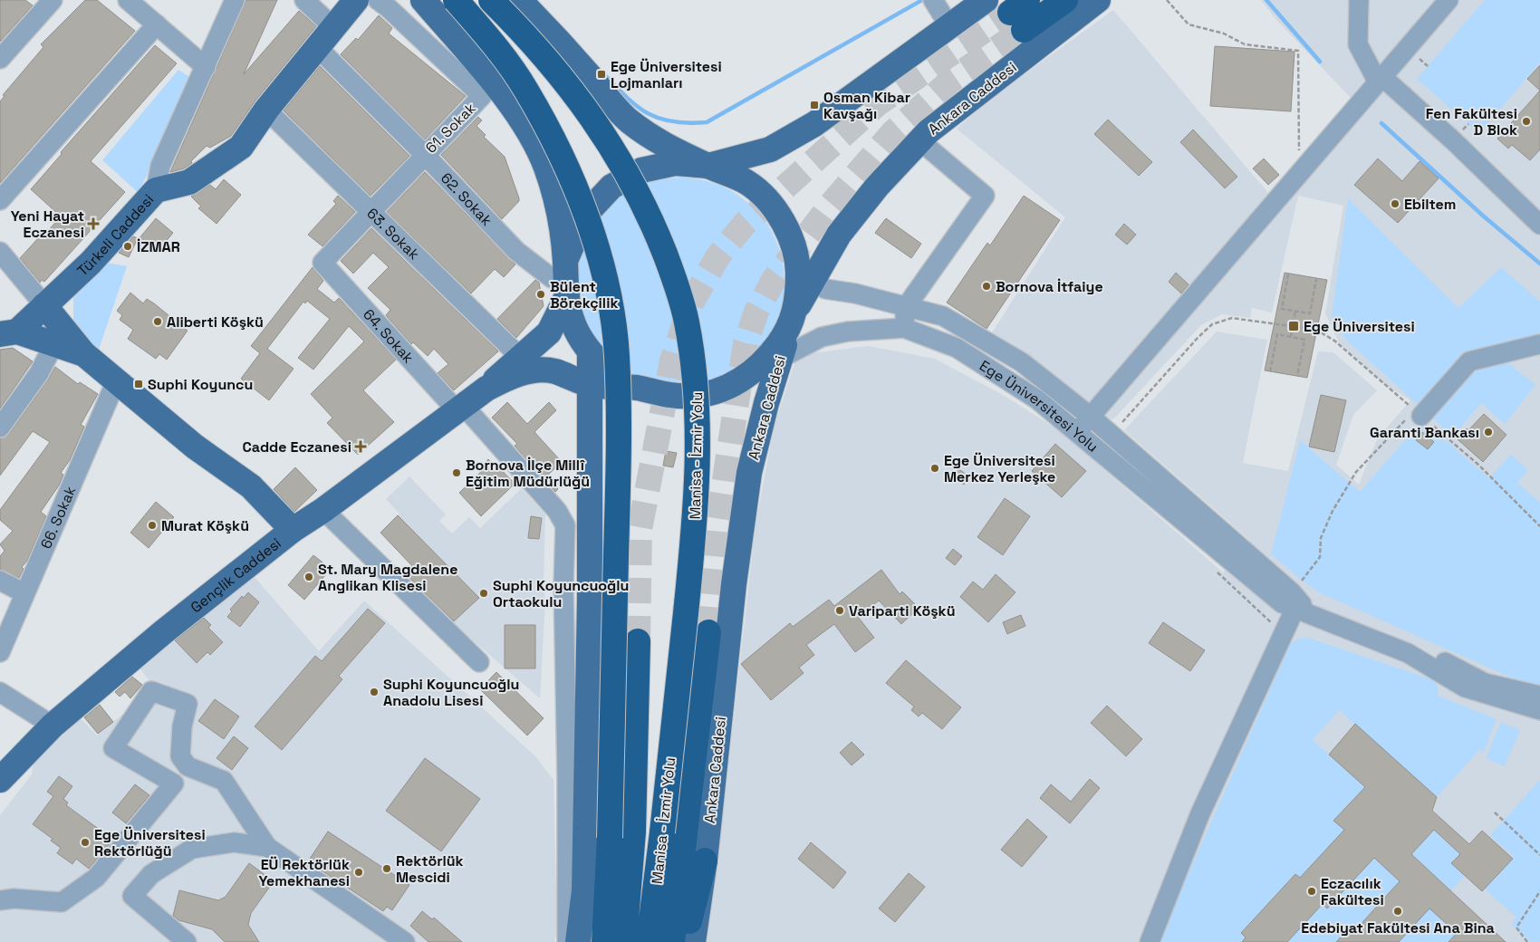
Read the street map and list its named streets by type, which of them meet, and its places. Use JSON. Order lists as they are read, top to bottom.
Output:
{
  "streets": {
    "highway": ["Ankara Caddesi", "Manisa - İzmir Yolu"],
    "main road": ["Türkeli Caddesi", "Gençlik Caddesi"],
    "street": [
      "61. Sokak",
      "62. Sokak",
      "63. Sokak",
      "64. Sokak",
      "Ege Üniversitesi Yolu",
      "66. Sokak"
    ]
  },
  "crossings": [
    ["Ankara Caddesi", "Ege Üniversitesi Yolu"],
    ["61. Sokak", "62. Sokak"],
    ["61. Sokak", "63. Sokak"],
    ["61. Sokak", "64. Sokak"],
    ["62. Sokak", "Gençlik Caddesi"],
    ["63. Sokak", "Gençlik Caddesi"],
    ["64. Sokak", "Gençlik Caddesi"]
  ],
  "places": {
    "transit": [
      "Ege Üniversitesi Lojmanları",
      "Osman Kibar Kavşağı",
      "Ege Üniversitesi",
      "Suphi Koyuncu"
    ],
    "other": [
      "Fen Fakültesi D Blok",
      "Ebiltem",
      "İZMAR",
      "Bornova İtfaiye",
      "Bülent Börekçilik",
      "Aliberti Köşkü",
      "Garanti Bankası",
      "Ege Üniversitesi Merkez Yerleşke",
      "Bornova İlçe Millî Eğitim Müdürlüğü",
      "Murat Köşkü",
      "St. Mary Magdalene Anglikan Klisesi",
      "Suphi Koyuncuoğlu Ortaokulu",
      "Variparti Köşkü",
      "Suphi Koyuncuoğlu Anadolu Lisesi",
      "Ege Üniversitesi Rektörlüğü",
      "Rektörlük Mescidi",
      "EÜ Rektörlük Yemekhanesi",
      "Eczacılık Fakültesi",
      "Edebiyat Fakültesi Ana Bina"
    ],
    "health": ["Yeni Hayat Eczanesi", "Cadde Eczanesi"]
  }
}
